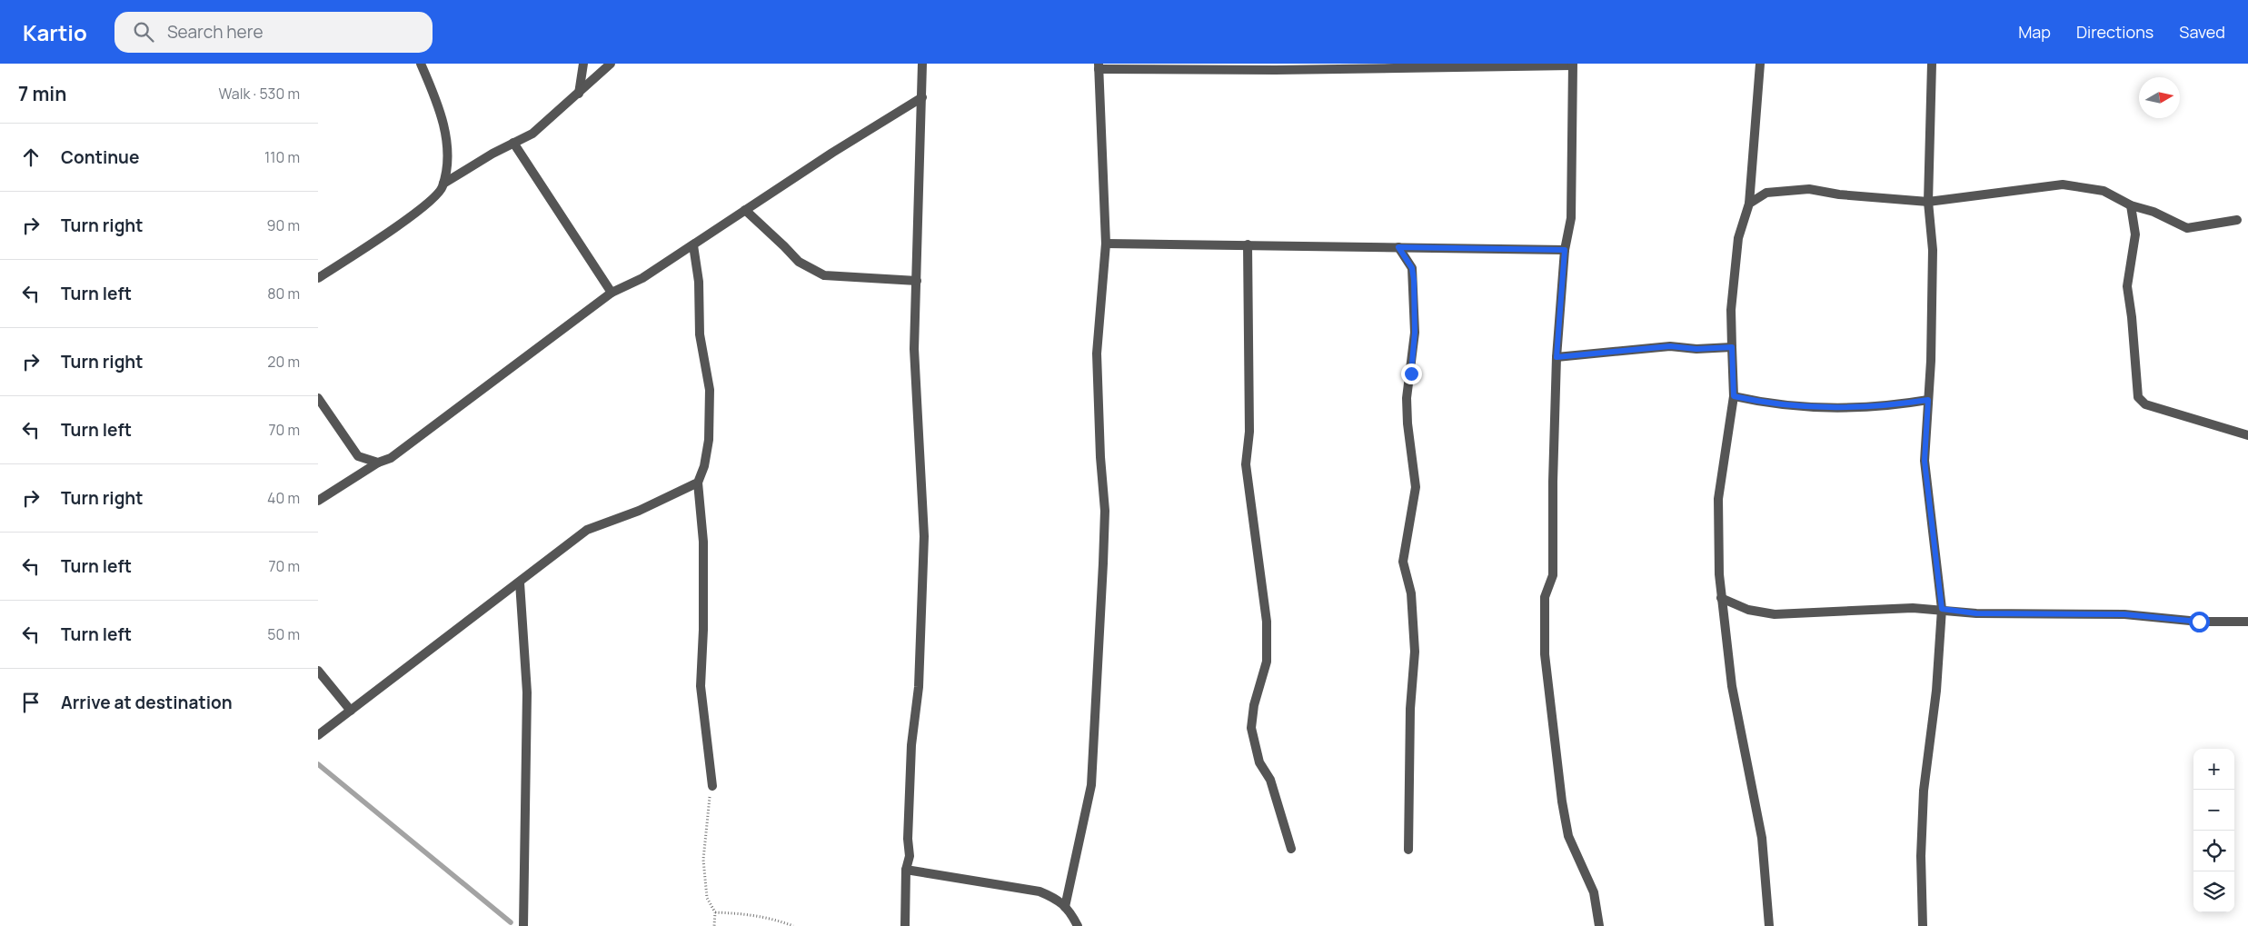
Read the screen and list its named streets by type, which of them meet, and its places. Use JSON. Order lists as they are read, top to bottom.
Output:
{
  "north": "right",
  "page": {
    "header": "Kartio",
    "search": "Search here",
    "nav": ["Map", "Directions", "Saved"],
    "heading": ["7 min", "Walk · 530 m"],
    "list": [
      ["Continue", "110 m"],
      ["Turn right", "90 m"],
      ["Turn left", "80 m"],
      ["Turn right", "20 m"],
      ["Turn left", "70 m"],
      ["Turn right", "40 m"],
      ["Turn left", "70 m"],
      ["Turn left", "50 m"],
      "Arrive at destination"
    ],
    "map_buttons": ["+", "−"]
  }
}
